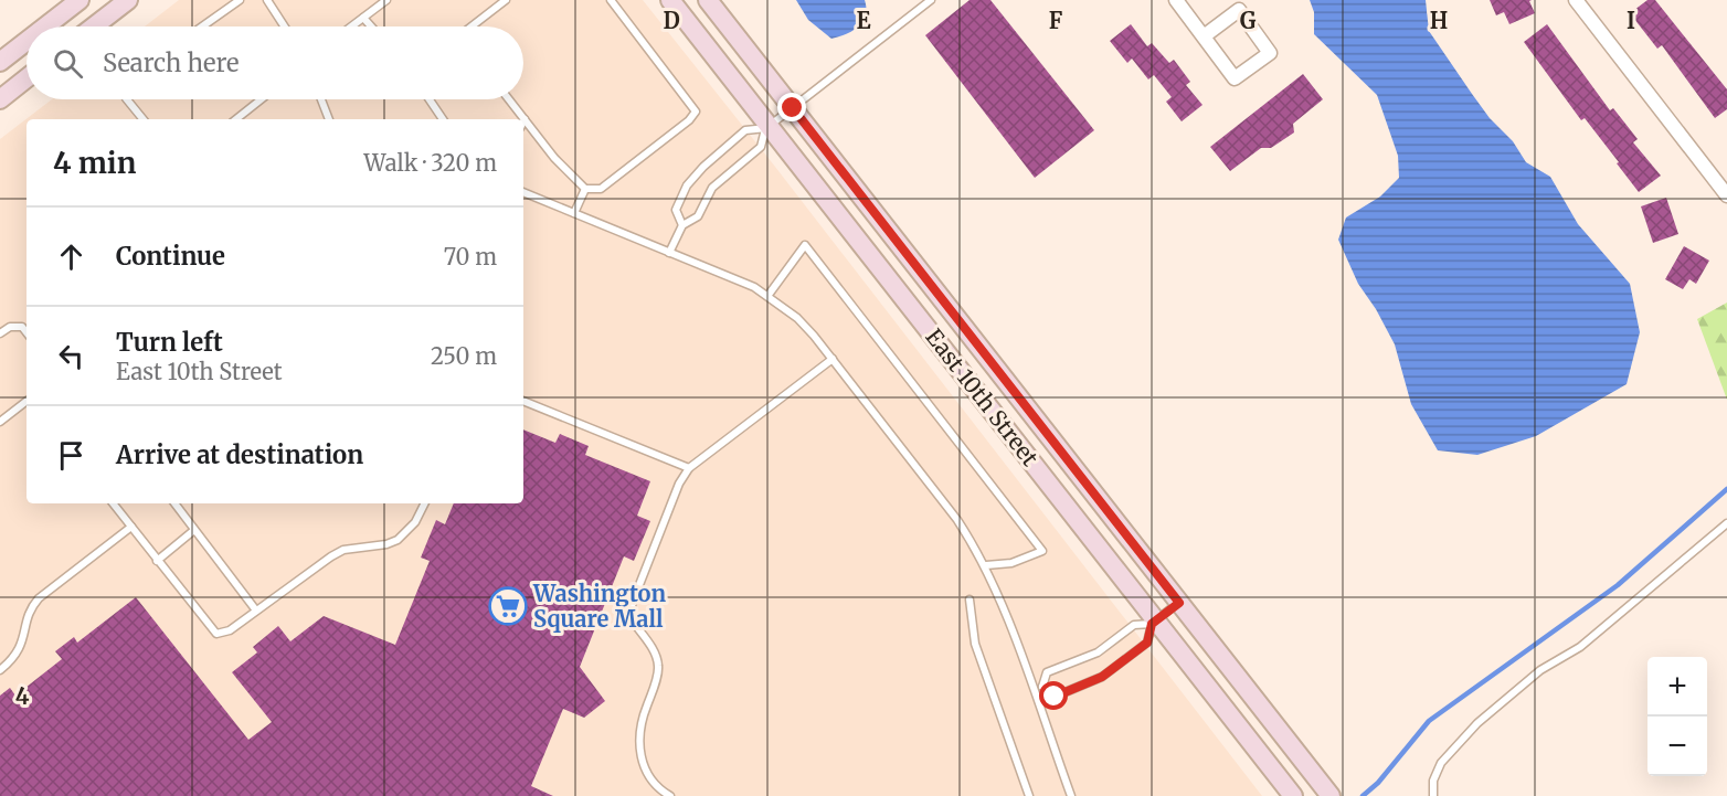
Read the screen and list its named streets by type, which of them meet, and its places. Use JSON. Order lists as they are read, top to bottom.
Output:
{
  "streets": {
    "main road": ["East 10th Street"]
  },
  "places": {
    "supermarket": ["Washington Square Mall"]
  },
  "page": {
    "search": "Search here",
    "heading": ["4 min", "Walk · 320 m"],
    "list": [
      ["Continue", "70 m"],
      ["Turn left", "East 10th Street", "250 m"],
      "Arrive at destination"
    ],
    "map_buttons": ["+", "−"]
  },
  "grid": {
    "columns": [
      "D",
      "E",
      "F",
      "G",
      "H",
      "I"
    ],
    "rows": ["4"]
  }
}
